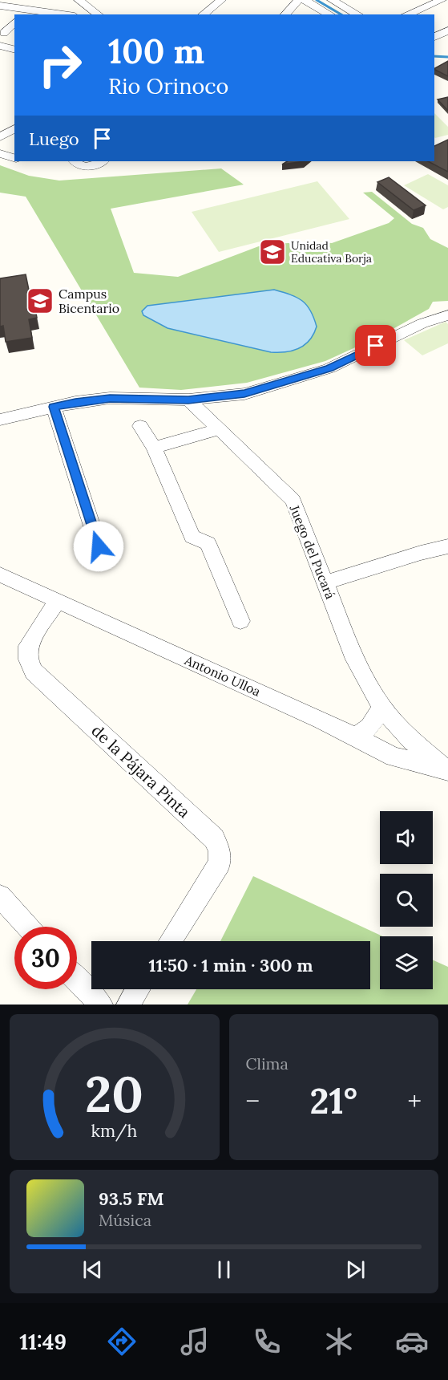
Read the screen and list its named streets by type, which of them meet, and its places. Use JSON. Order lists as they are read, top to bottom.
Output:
{
  "streets": {
    "street": ["Juego del Pucará", "Antonio Ulloa", "de la Pájara Pinta"]
  },
  "crossings": [
    ["Juego del Pucará", "Antonio Ulloa"],
    ["Antonio Ulloa", "de la Pájara Pinta"]
  ],
  "places": {
    "school or university": ["Unidad Educativa Borja", "Campus Bicentario"]
  },
  "page": {
    "turn": ["100 m", "Rio Orinoco"],
    "then": "Luego",
    "limit": "30",
    "trip": "11:50 · 1 min · 300 m",
    "tile": "Clima",
    "heat": ["−", "21°", "+"],
    "song": ["93.5 FM", "Música"],
    "tabs": "11:49",
    "gauge": ["20", "km/h"]
  }
}
